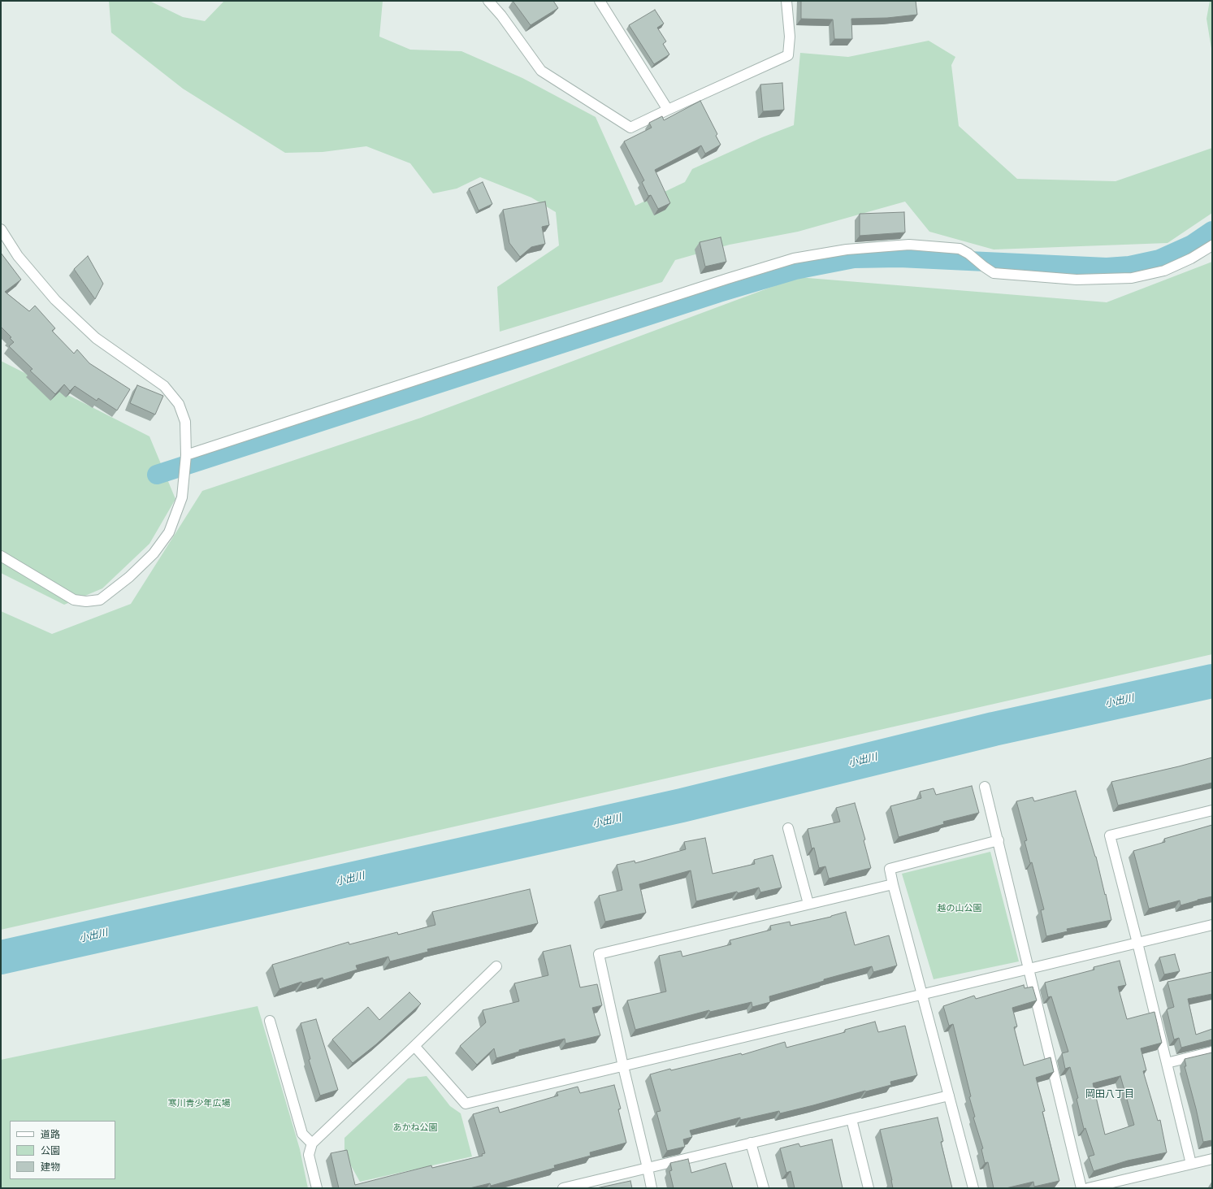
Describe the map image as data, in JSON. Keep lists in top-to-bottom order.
{
  "districts": ["岡田八丁目"],
  "water": ["小出川"],
  "parks": ["越の山公園", "寒川青少年広場", "あかね公園"],
  "legend": ["道路", "公園", "建物"]
}
